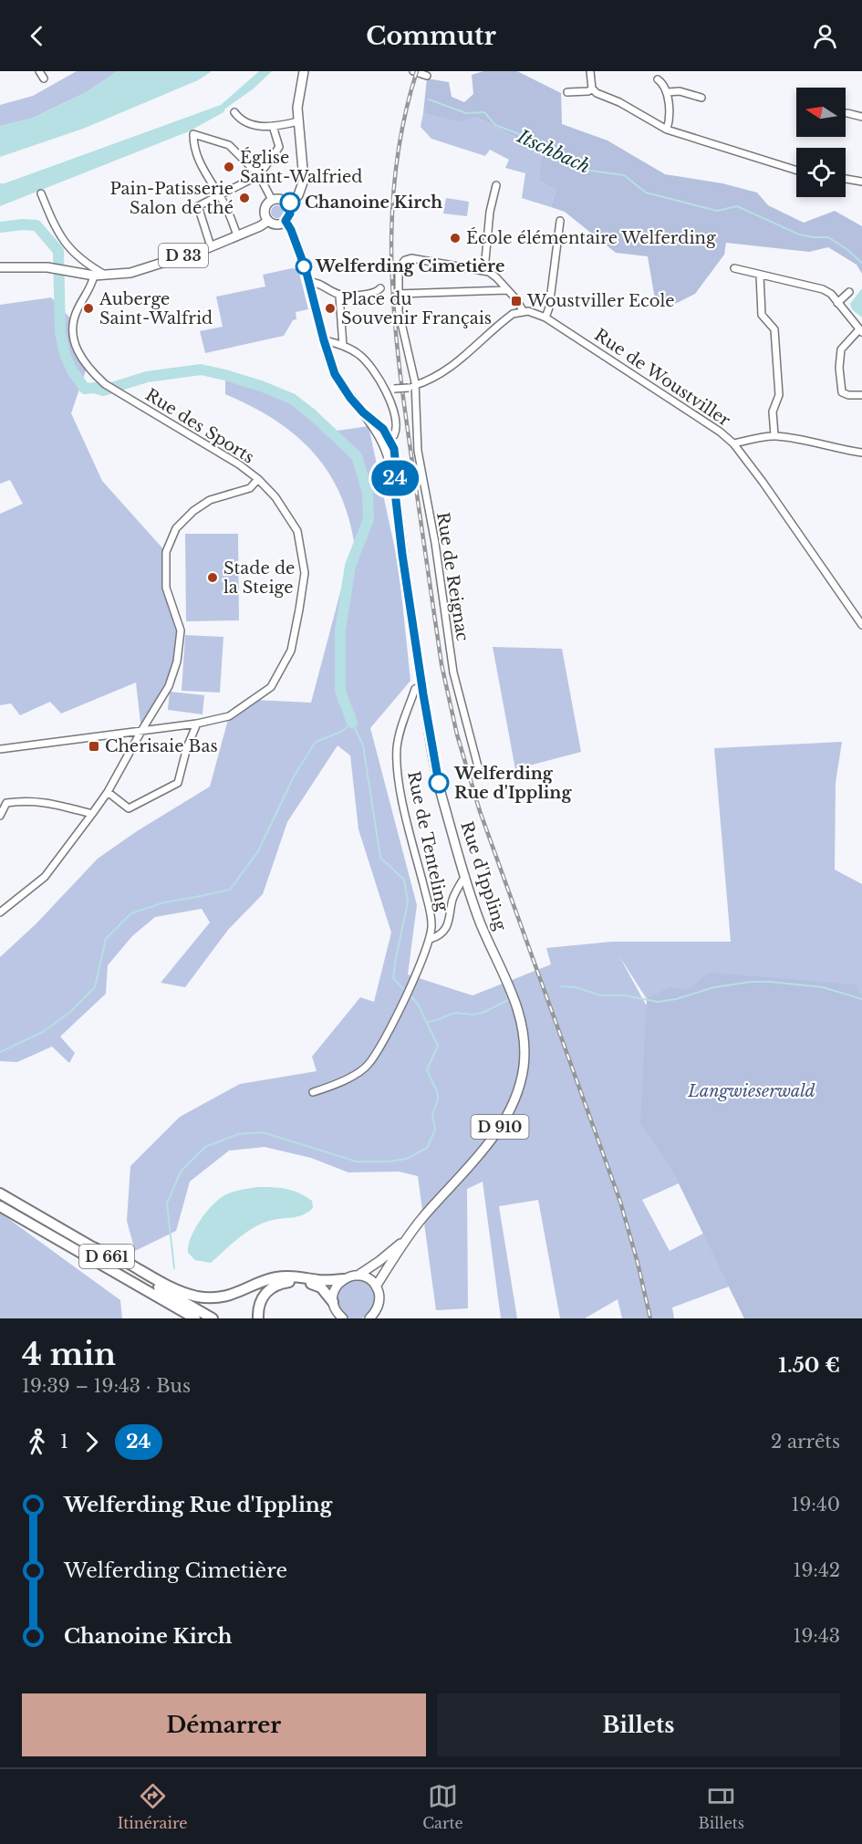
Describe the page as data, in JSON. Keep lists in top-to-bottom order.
{
  "streets": {
    "highway": ["D 661"],
    "main road": ["D 33", "Rue d'Ippling", "D 910"],
    "street": [
      "Rue de Woustviller",
      "Rue des Sports",
      "Rue de Reignac",
      "Rue de Tenteling"
    ]
  },
  "crossings": [
    ["D 33", "Rue des Sports"],
    ["D 33", "Rue d'Ippling"],
    ["Rue de Tenteling", "Rue d'Ippling"]
  ],
  "water": ["Itschbach"],
  "parks": ["Langwieserwald"],
  "places": {
    "other": [
      "Église Saint-Walfried",
      "Pain-Patisserie Salon de thé",
      "Chanoine Kirch",
      "École élémentaire Welferding",
      "Welferding Cimetière",
      "Auberge Saint-Walfrid",
      "Place du Souvenir Français",
      "Stade de la Steige",
      "Welferding Rue d'Ippling"
    ],
    "transit": ["Woustviller Ecole", "Cherisaie Bas"]
  },
  "lines": ["bus line 24"],
  "north": "left",
  "page": {
    "header": "Commutr",
    "on_map": "24",
    "heading": ["4 min", "19:39 – 19:43 · Bus", "1.50 €"],
    "legs": ["1", "24", "2 arrêts"],
    "list": [
      {
        "name": "Welferding Rue d'Ippling",
        "value": "19:40"
      },
      {
        "name": "Welferding Cimetière",
        "value": "19:42"
      },
      {
        "name": "Chanoine Kirch",
        "value": "19:43"
      }
    ],
    "buttons": ["Démarrer", "Billets"],
    "tabs": ["Itinéraire", "Carte", "Billets"]
  }
}
